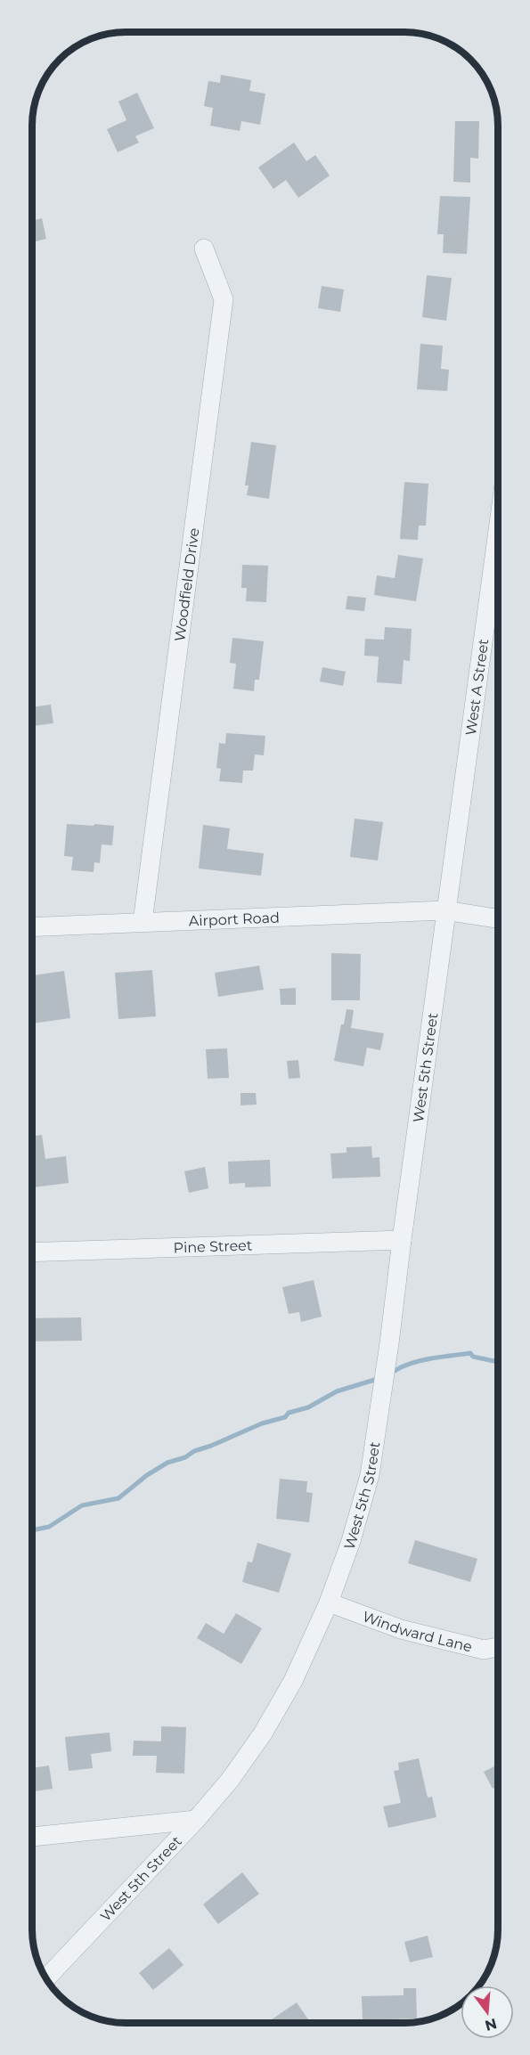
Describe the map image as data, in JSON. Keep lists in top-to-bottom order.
{
  "streets": {
    "street": [
      "Woodfield Drive",
      "West A Street",
      "Airport Road",
      "West 5th Street",
      "Pine Street",
      "Windward Lane"
    ]
  },
  "crossings": [
    ["Woodfield Drive", "Airport Road"],
    ["West A Street", "Airport Road"],
    ["West A Street", "West 5th Street"],
    ["Airport Road", "West 5th Street"],
    ["West 5th Street", "Pine Street"],
    ["West 5th Street", "Windward Lane"]
  ],
  "north": "bottom"
}
